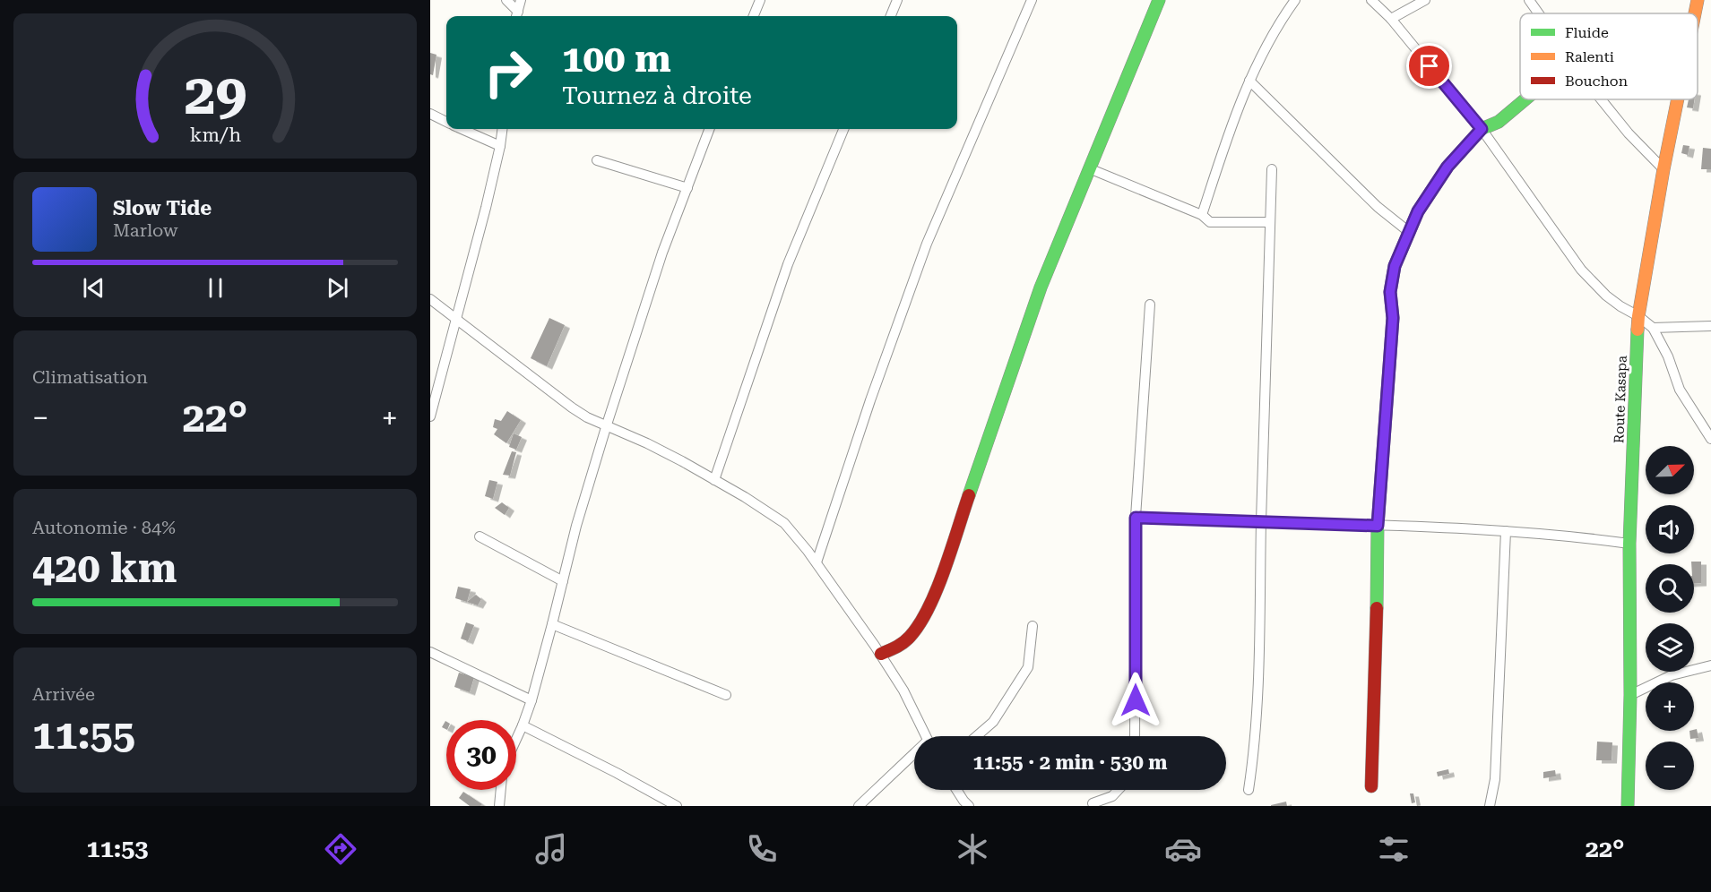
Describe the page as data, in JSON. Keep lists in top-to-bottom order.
{
  "streets": {
    "street": ["Route Kasapa"]
  },
  "legend": ["Fluide", "Ralenti", "Bouchon"],
  "north": "top right",
  "page": {
    "turn": ["100 m", "Tournez à droite"],
    "song": ["Slow Tide", "Marlow"],
    "tile": [
      "Climatisation",
      ["Autonomie · 84%", "420 km"],
      ["Arrivée", "11:55"]
    ],
    "heat": ["−", "22°", "+"],
    "map_buttons": ["+", "−"],
    "limit": "30",
    "trip": "11:55 · 2 min · 530 m",
    "tabs": ["11:53", "22°"],
    "gauge": ["29", "km/h"]
  }
}
